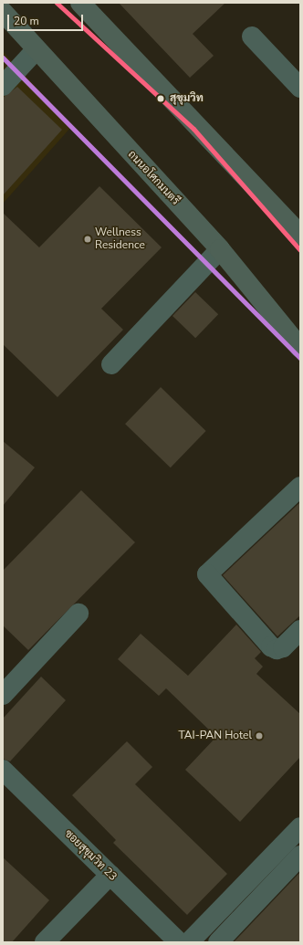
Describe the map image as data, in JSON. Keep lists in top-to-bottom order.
{
  "streets": {
    "main road": ["ถนนอโศกมนตรี"],
    "street": ["ซอยสุขุมวิท 23"]
  },
  "places": ["สุขุมวิท", "Wellness Residence", "TAI-PAN Hotel"],
  "scale_bar": "20 m"
}
